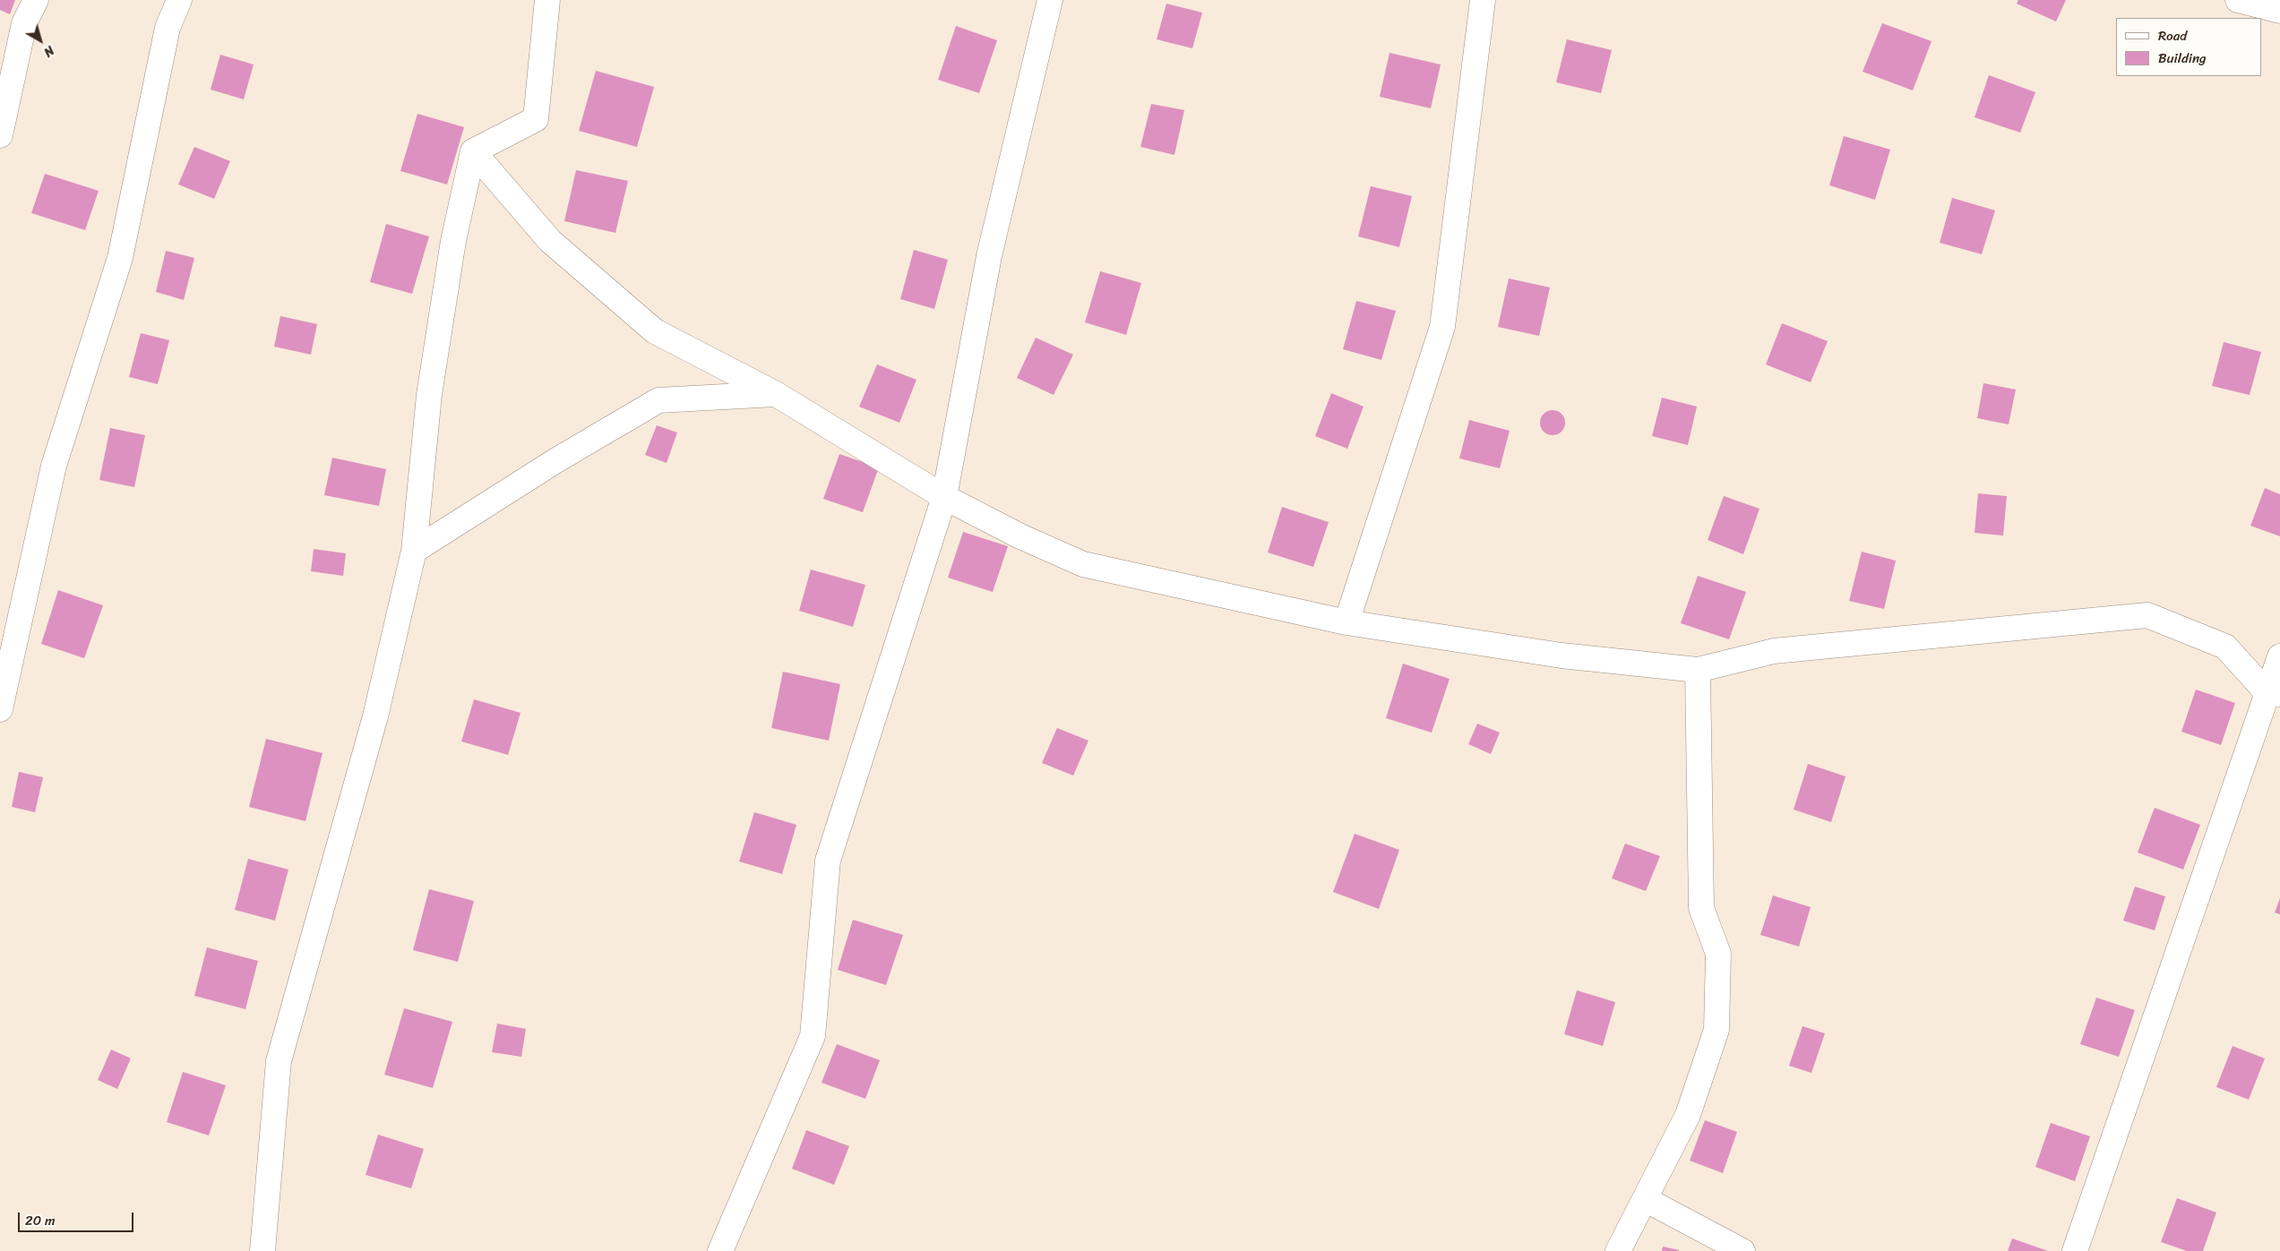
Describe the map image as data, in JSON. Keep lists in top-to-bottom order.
{
  "legend": ["Road", "Building"],
  "scale_bar": "20 m",
  "north": "bottom right"
}
